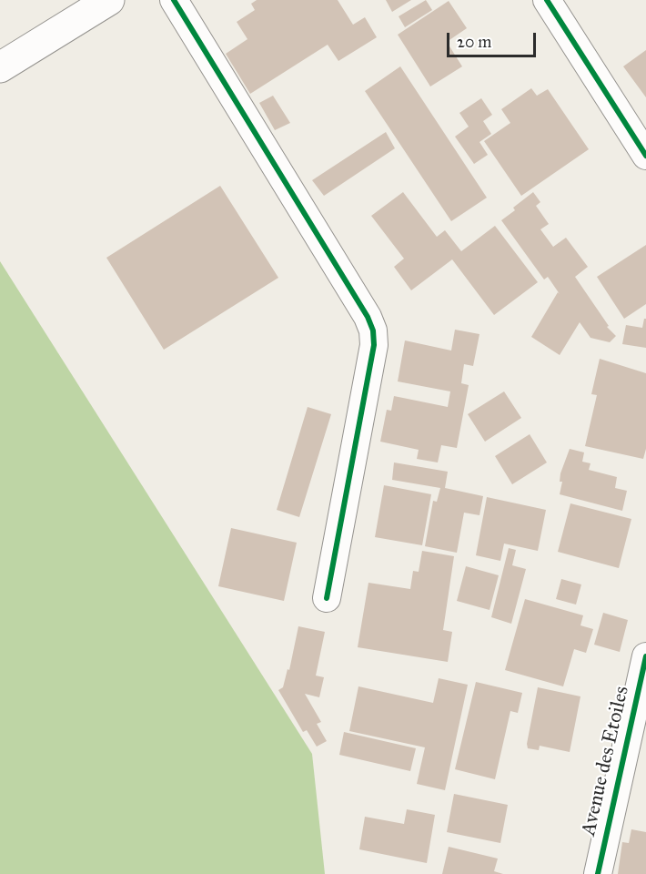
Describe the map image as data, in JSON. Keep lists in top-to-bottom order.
{
  "streets": {
    "street": ["Avenue des Etoiles"]
  },
  "scale_bar": "20 m"
}
